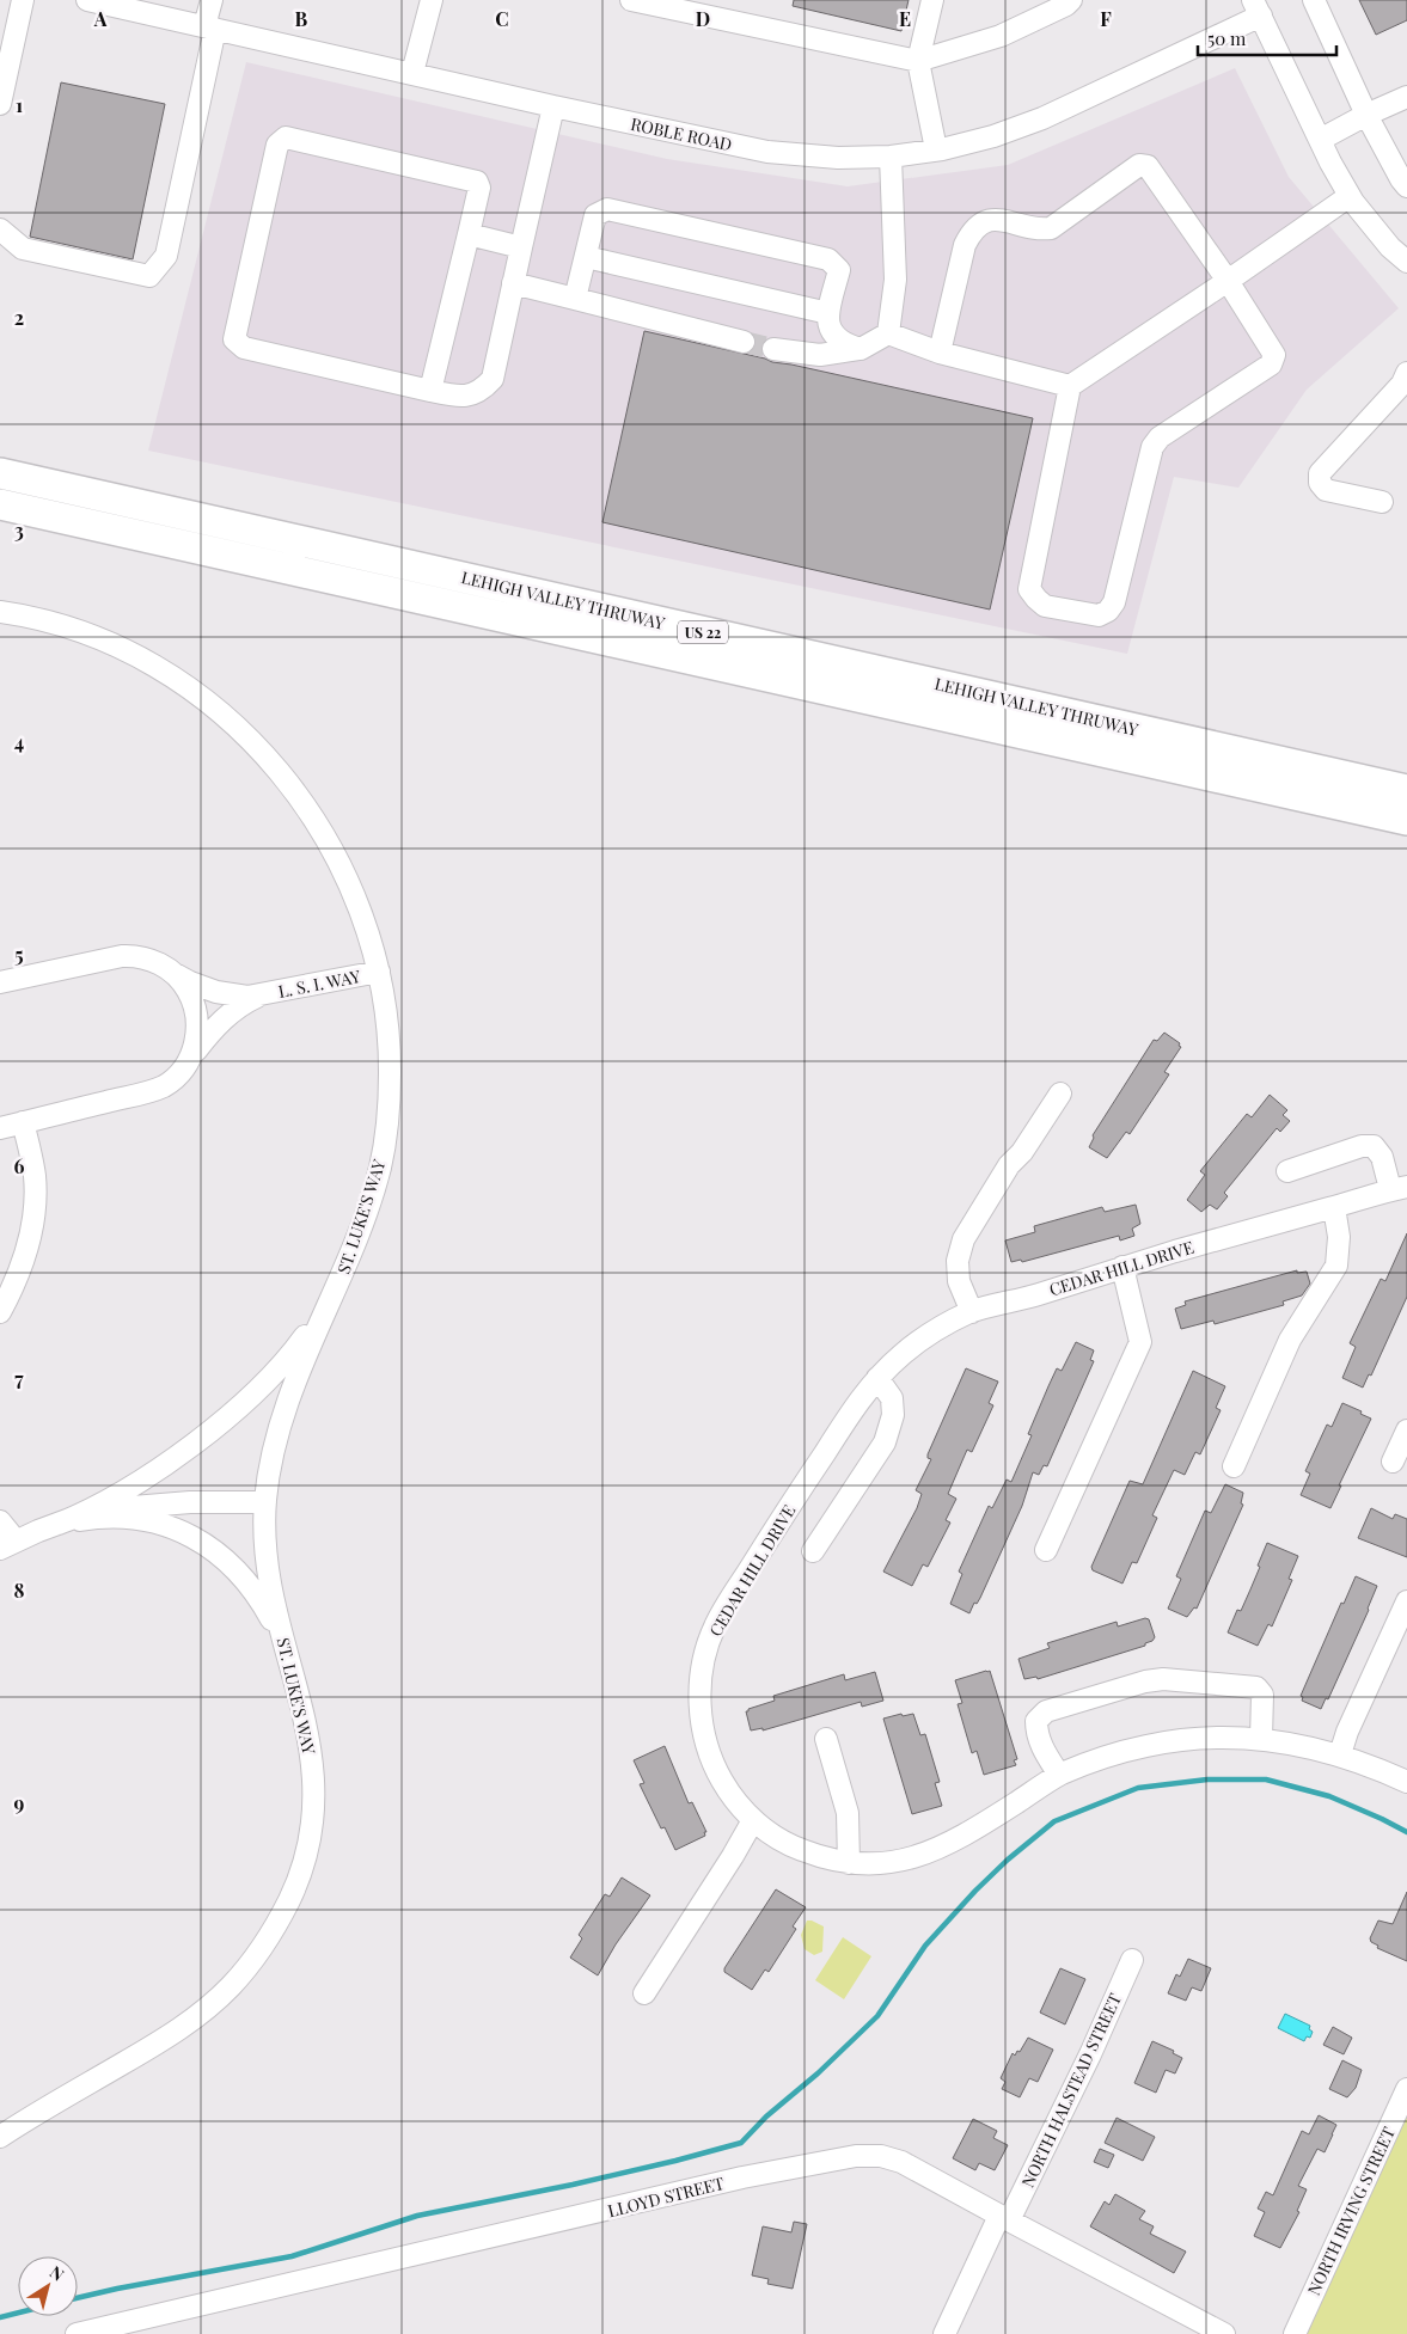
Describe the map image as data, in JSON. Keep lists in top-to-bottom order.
{
  "streets": {
    "highway": ["LEHIGH VALLEY THRUWAY", "US 22"],
    "street": [
      "ROBLE ROAD",
      "L. S. I. WAY",
      "ST. LUKE'S WAY",
      "CEDAR HILL DRIVE",
      "NORTH HALSTEAD STREET",
      "LLOYD STREET",
      "NORTH IRVING STREET"
    ]
  },
  "crossings": [
    ["L. S. I. WAY", "ST. LUKE'S WAY"],
    ["NORTH HALSTEAD STREET", "LLOYD STREET"]
  ],
  "scale_bar": "50 m",
  "north": "top right",
  "grid": {
    "columns": [
      "A",
      "B",
      "C",
      "D",
      "E",
      "F"
    ],
    "rows": [
      "1",
      "2",
      "3",
      "4",
      "5",
      "6",
      "7",
      "8",
      "9"
    ]
  }
}
